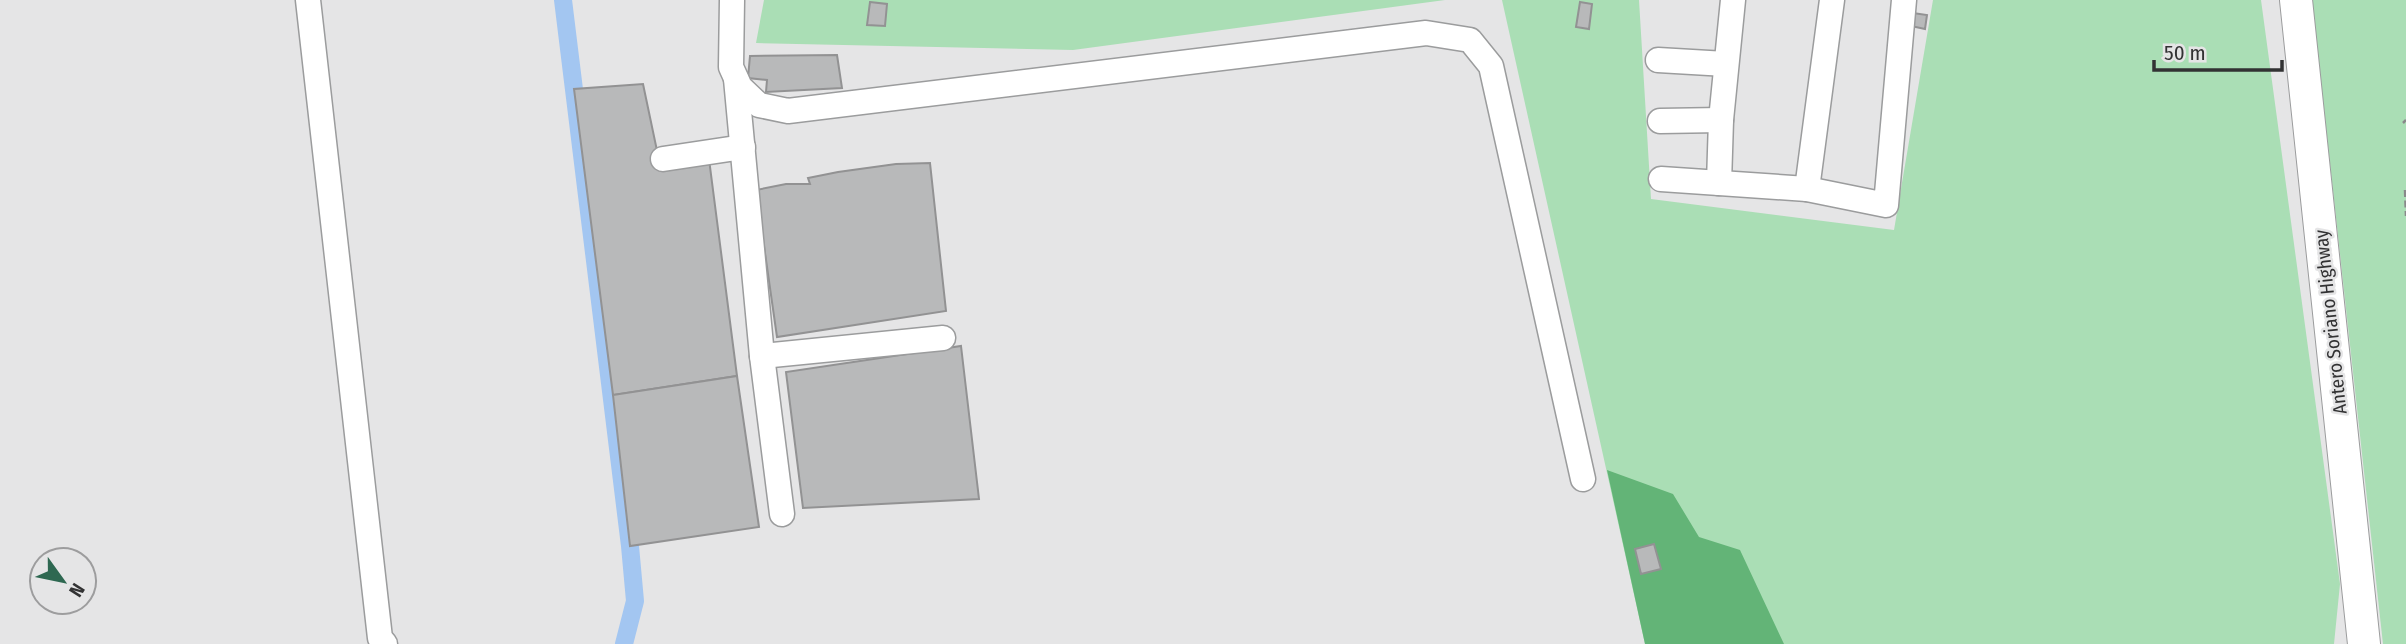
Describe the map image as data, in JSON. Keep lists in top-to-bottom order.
{
  "streets": {
    "main road": ["Antero Soriano Highway"]
  },
  "scale_bar": "50 m",
  "north": "bottom right"
}
